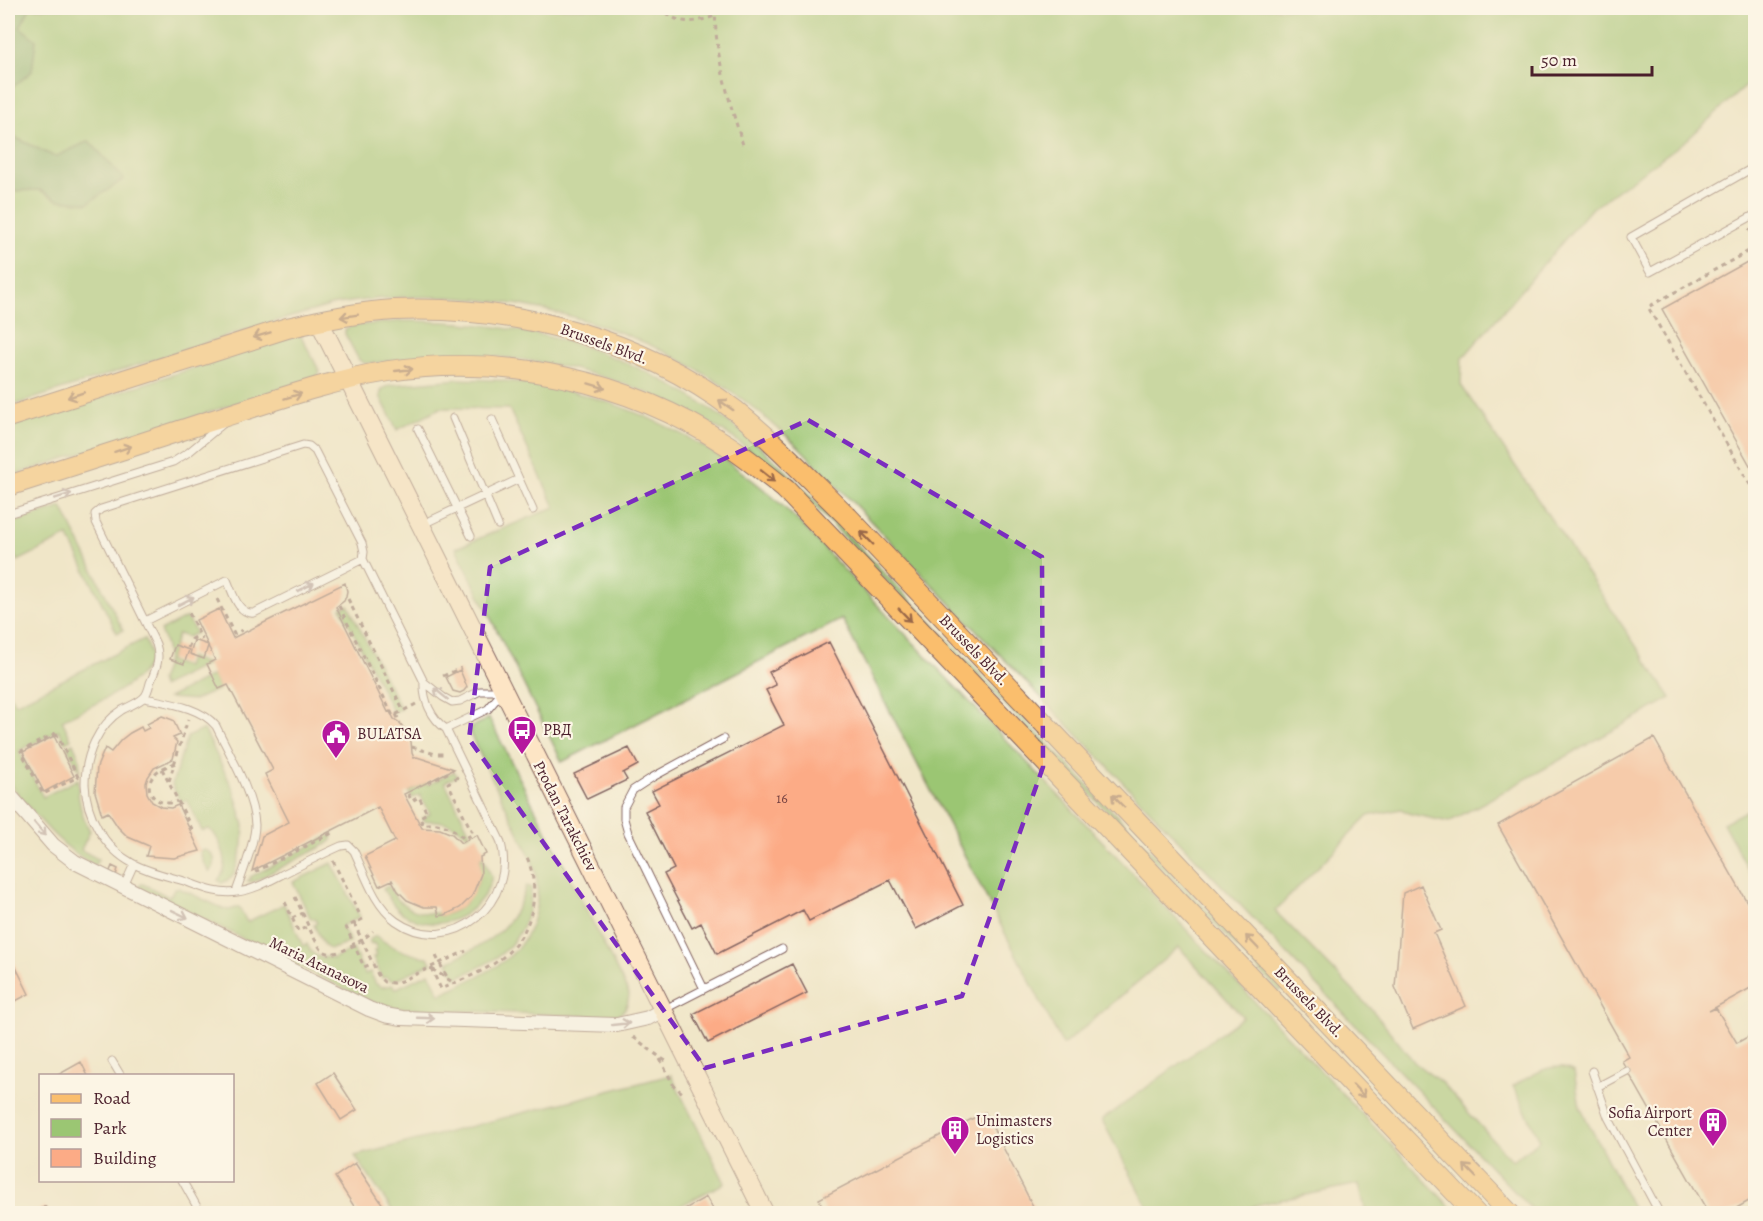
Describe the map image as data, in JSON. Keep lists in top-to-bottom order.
{
  "streets": {
    "main road": ["Brussels Blvd."],
    "street": ["Prodan Tarakchiev", "Maria Atanasova"]
  },
  "crossings": [
    ["Brussels Blvd.", "Prodan Tarakchiev"],
    ["Prodan Tarakchiev", "Maria Atanasova"]
  ],
  "one_way": ["Maria Atanasova"],
  "places": {
    "bus stop": ["РВД"],
    "public building": ["BULATSA"],
    "building": ["Sofia Airport Center", "Unimasters Logistics"]
  },
  "house_numbers": ["16"],
  "legend": ["Road", "Park", "Building"],
  "scale_bar": "50 m"
}
